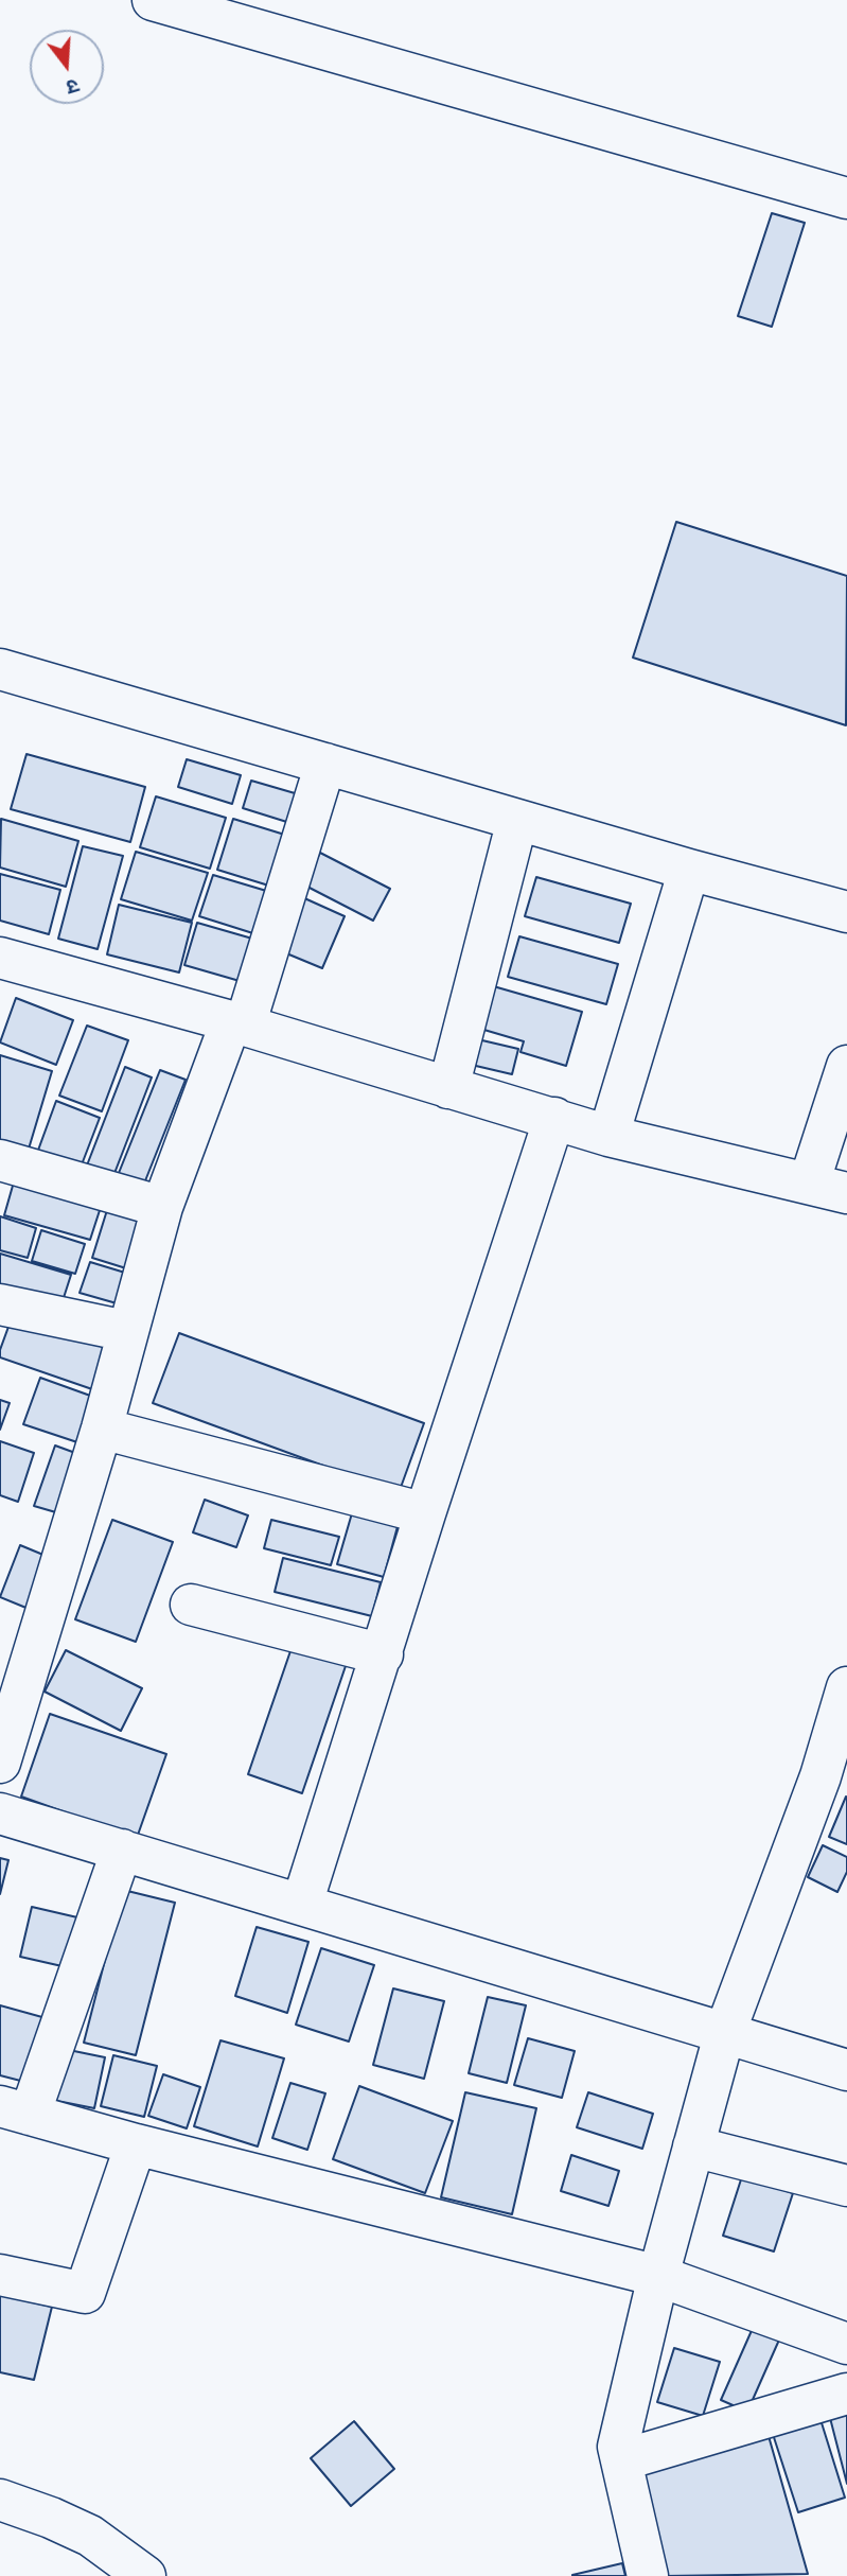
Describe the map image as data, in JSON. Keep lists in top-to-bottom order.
{
  "north": "bottom"
}
